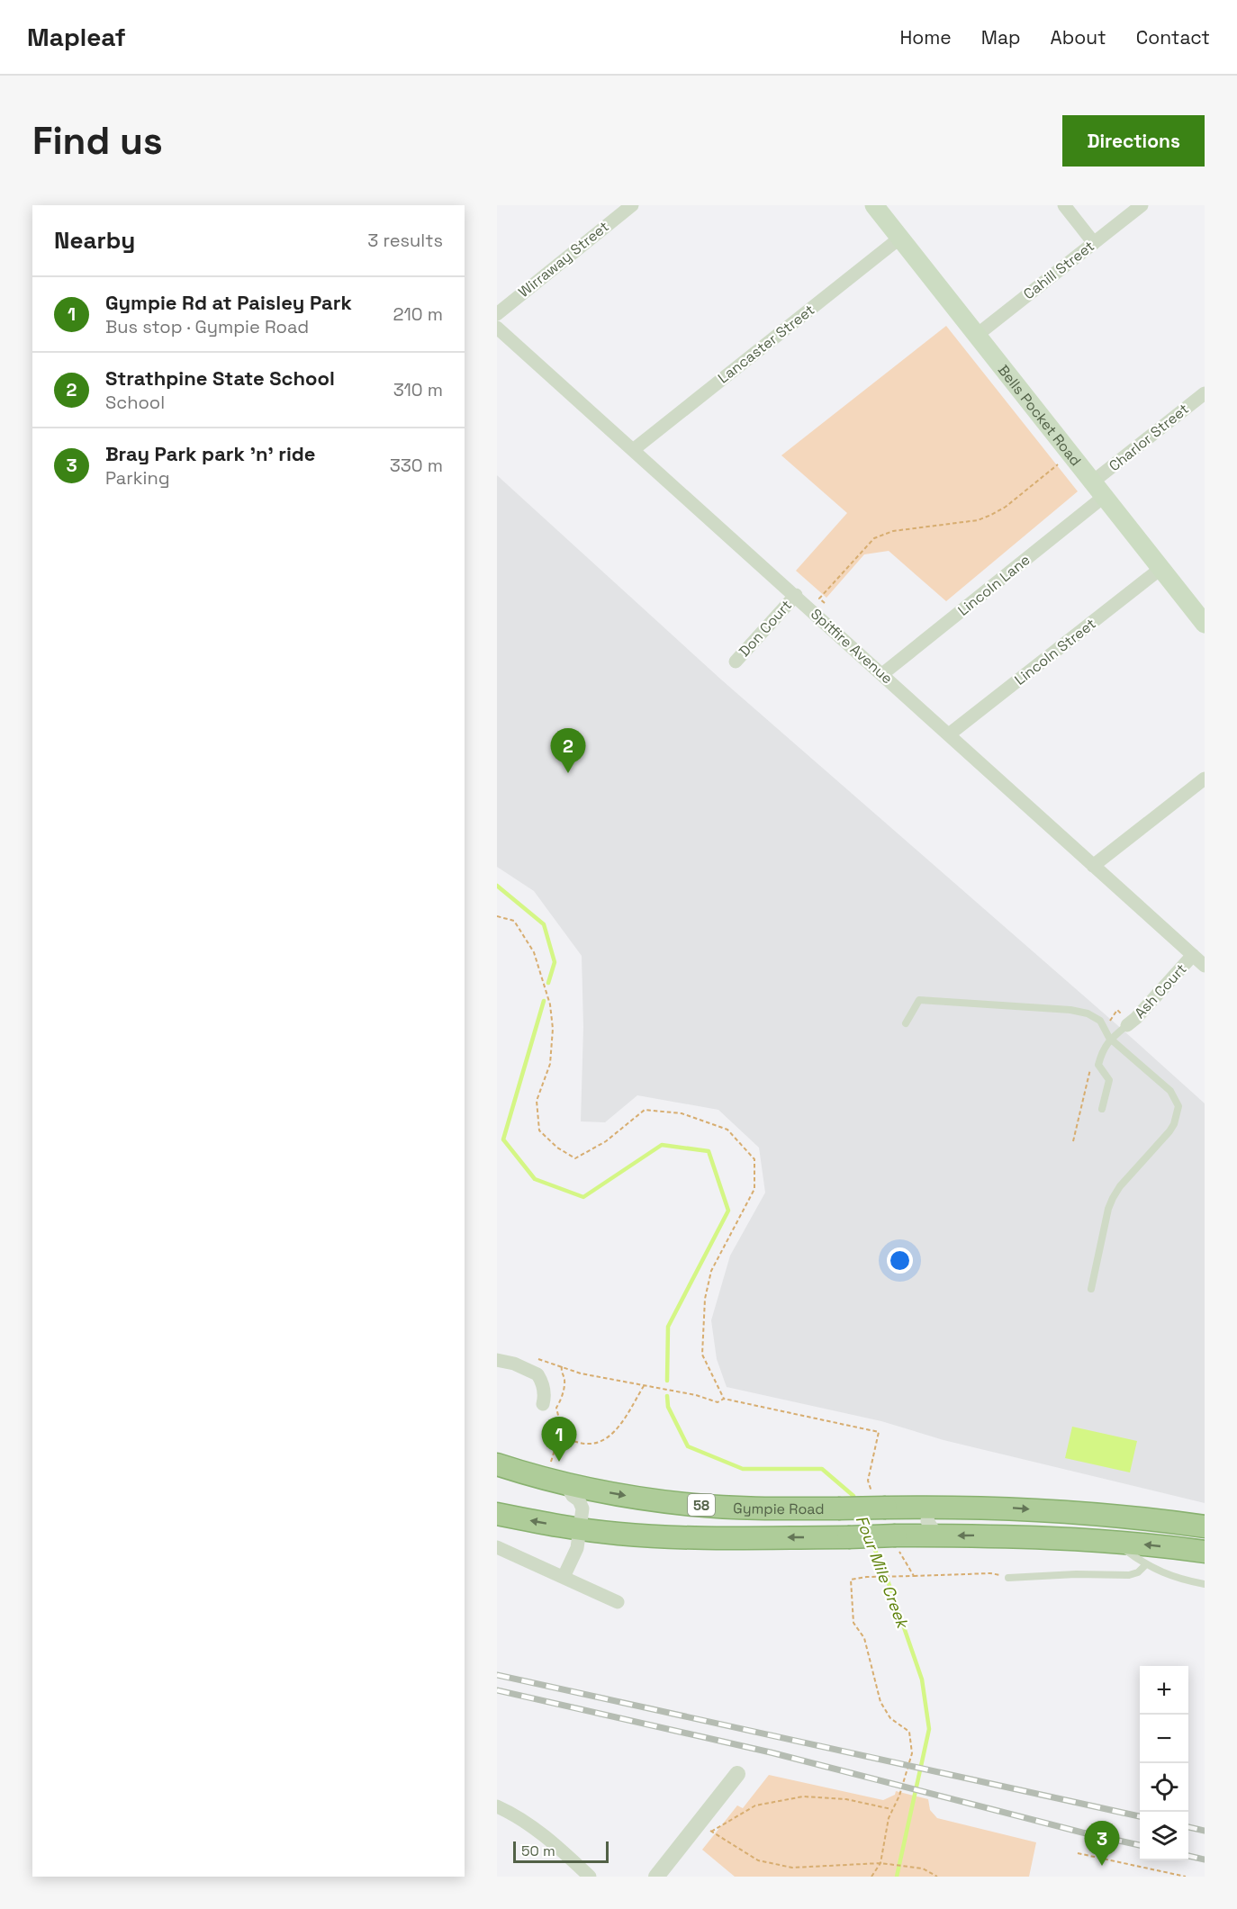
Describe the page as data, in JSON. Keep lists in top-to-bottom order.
{
  "streets": {
    "highway": ["58", "Gympie Road"],
    "main road": ["Bells Pocket Road"],
    "street": [
      "Wirraway Street",
      "Cahill Street",
      "Lancaster Street",
      "Charlor Street",
      "Lincoln Lane",
      "Don Court",
      "Spitfire Avenue",
      "Lincoln Street",
      "Ash Court"
    ]
  },
  "crossings": [
    ["Cahill Street", "Bells Pocket Road"],
    ["Lancaster Street", "Bells Pocket Road"],
    ["Lancaster Street", "Spitfire Avenue"],
    ["Bells Pocket Road", "Charlor Street"],
    ["Bells Pocket Road", "Lincoln Lane"],
    ["Bells Pocket Road", "Lincoln Street"],
    ["Charlor Street", "Lincoln Lane"],
    ["Lincoln Lane", "Spitfire Avenue"],
    ["Don Court", "Spitfire Avenue"],
    ["Spitfire Avenue", "Lincoln Street"],
    ["Spitfire Avenue", "Ash Court"]
  ],
  "water": ["Four Mile Creek"],
  "scale_bar": "50 m",
  "page": {
    "header": "Mapleaf",
    "nav": [
      "Home",
      "Map",
      "About",
      "Contact"
    ],
    "buttons": "Directions",
    "title": "Find us",
    "heading": ["Nearby", "3 results"],
    "list": [
      {
        "mark": "1",
        "name": "Gympie Rd at Paisley Park",
        "note": "Bus stop · Gympie Road",
        "value": "210 m"
      },
      {
        "mark": "2",
        "name": "Strathpine State School",
        "note": "School",
        "value": "310 m"
      },
      {
        "mark": "3",
        "name": "Bray Park park 'n' ride",
        "note": "Parking",
        "value": "330 m"
      }
    ],
    "pins": ["2", "1", "3"],
    "map_buttons": ["+", "−"],
    "scale": "50 m"
  }
}
